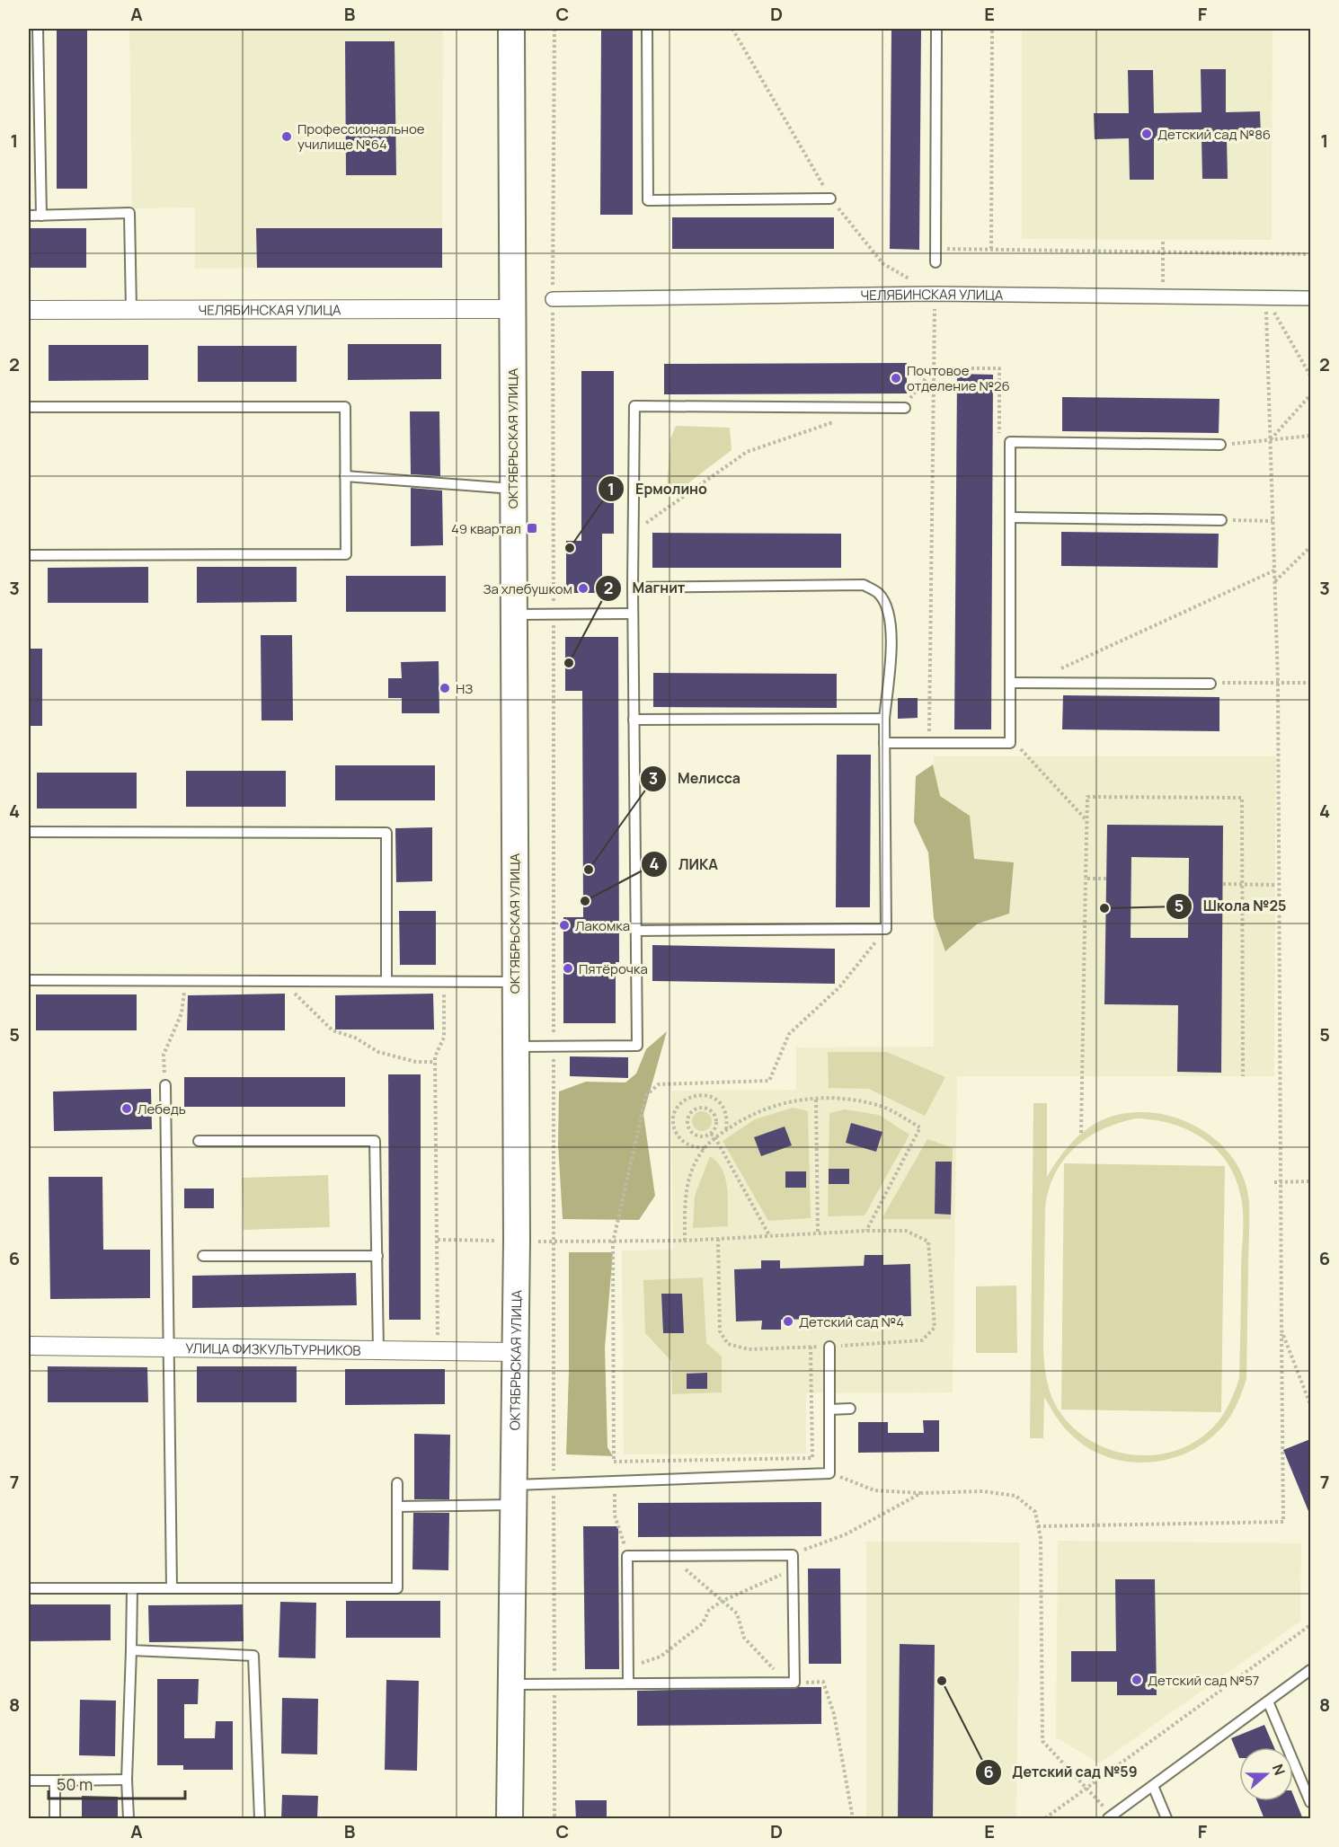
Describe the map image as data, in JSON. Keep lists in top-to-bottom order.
{
  "streets": {
    "main road": ["ОКТЯБРЬСКАЯ УЛИЦА"],
    "street": ["ЧЕЛЯБИНСКАЯ УЛИЦА", "УЛИЦА ФИЗКУЛЬТУРНИКОВ"]
  },
  "crossings": [
    ["ЧЕЛЯБИНСКАЯ УЛИЦА", "ОКТЯБРЬСКАЯ УЛИЦА"],
    ["ОКТЯБРЬСКАЯ УЛИЦА", "УЛИЦА ФИЗКУЛЬТУРНИКОВ"]
  ],
  "places": {
    "other": [
      "Детский сад №86",
      "Профессиональное училище №64",
      "Почтовое отделение №26",
      "Ермолино",
      "За хлебушком",
      "Магнит",
      "НЗ",
      "Мелисса",
      "ЛИКА",
      "Школа №25",
      "Лакомка",
      "Пятёрочка",
      "Лебедь",
      "Детский сад №4",
      "Детский сад №57",
      "Детский сад №59"
    ],
    "transit": ["49 квартал"]
  },
  "scale_bar": "50 m",
  "north": "right",
  "grid": {
    "columns": [
      "A",
      "B",
      "C",
      "D",
      "E",
      "F"
    ],
    "rows": [
      "1",
      "2",
      "3",
      "4",
      "5",
      "6",
      "7",
      "8"
    ]
  }
}
